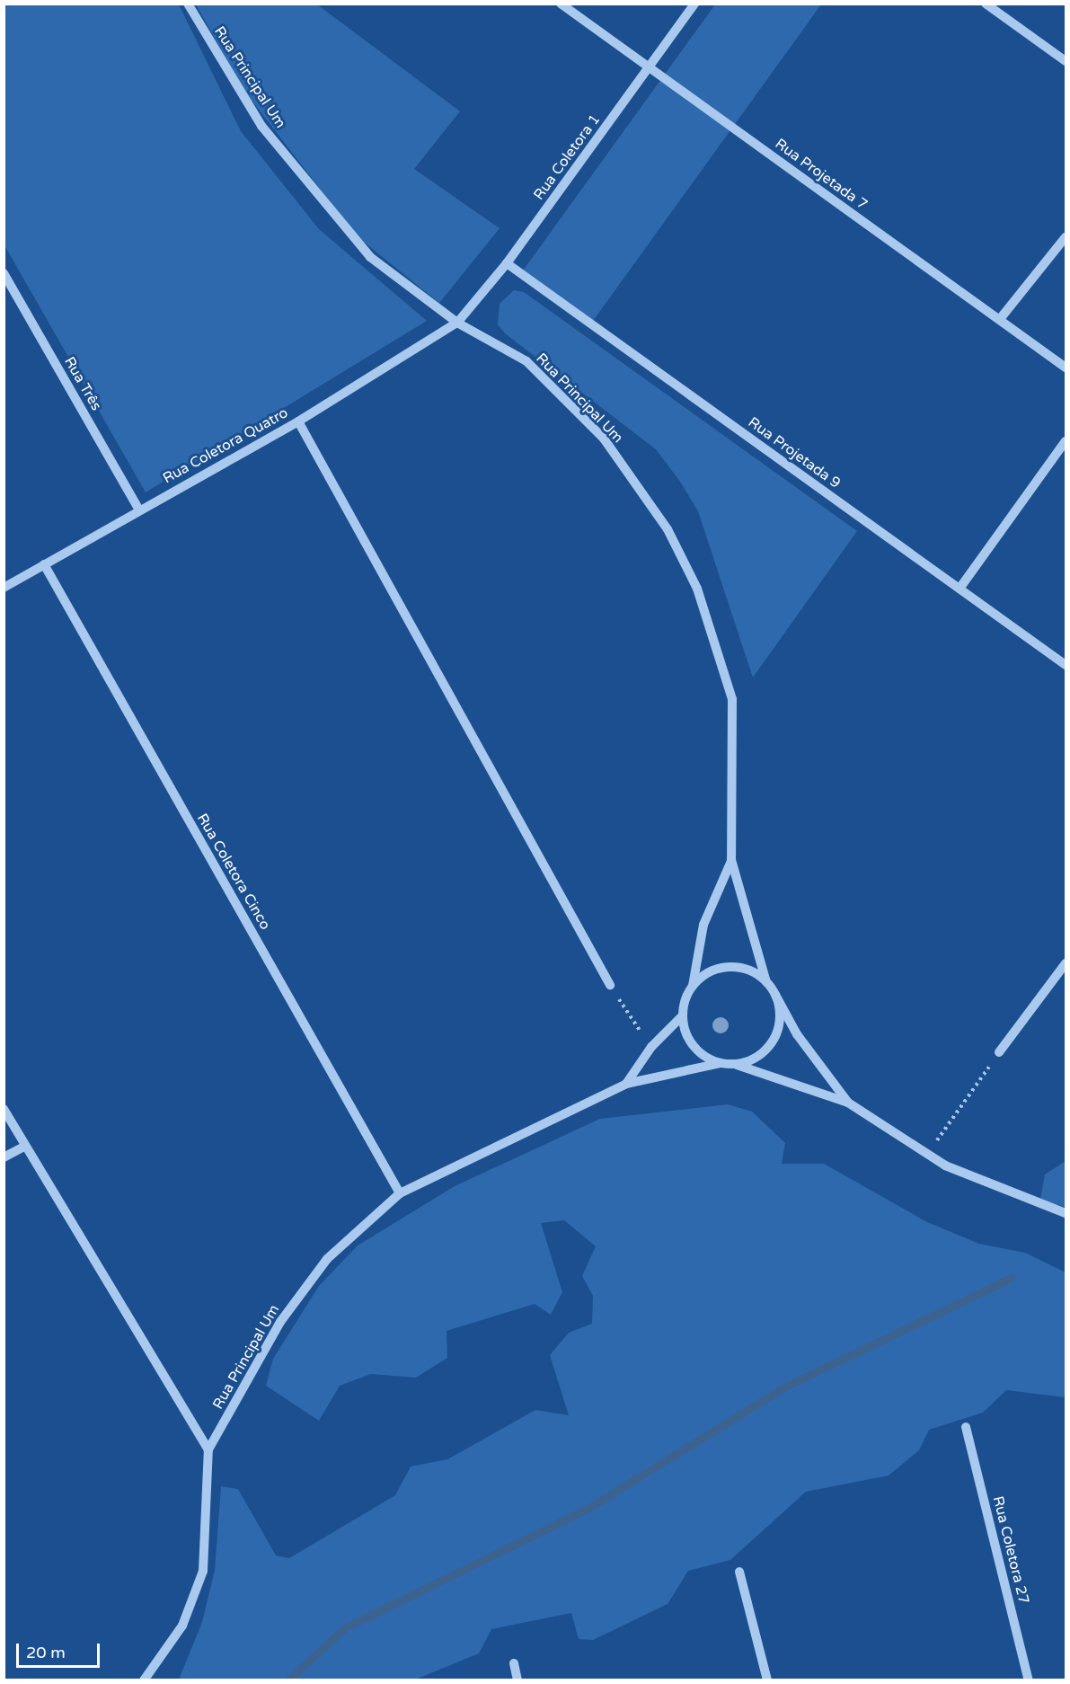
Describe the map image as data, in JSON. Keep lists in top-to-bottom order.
{
  "streets": {
    "street": [
      "Rua Principal Um",
      "Rua Coletora 1",
      "Rua Projetada 7",
      "Rua Três",
      "Rua Coletora Quatro",
      "Rua Projetada 9",
      "Rua Coletora Cinco",
      "Rua Coletora 27"
    ]
  },
  "crossings": [
    ["Rua Principal Um", "Rua Coletora 1"],
    ["Rua Principal Um", "Rua Coletora Quatro"],
    ["Rua Principal Um", "Rua Coletora Cinco"],
    ["Rua Coletora 1", "Rua Projetada 7"],
    ["Rua Coletora 1", "Rua Coletora Quatro"],
    ["Rua Coletora 1", "Rua Projetada 9"],
    ["Rua Três", "Rua Coletora Quatro"],
    ["Rua Coletora Quatro", "Rua Coletora Cinco"]
  ],
  "scale_bar": "20 m"
}
